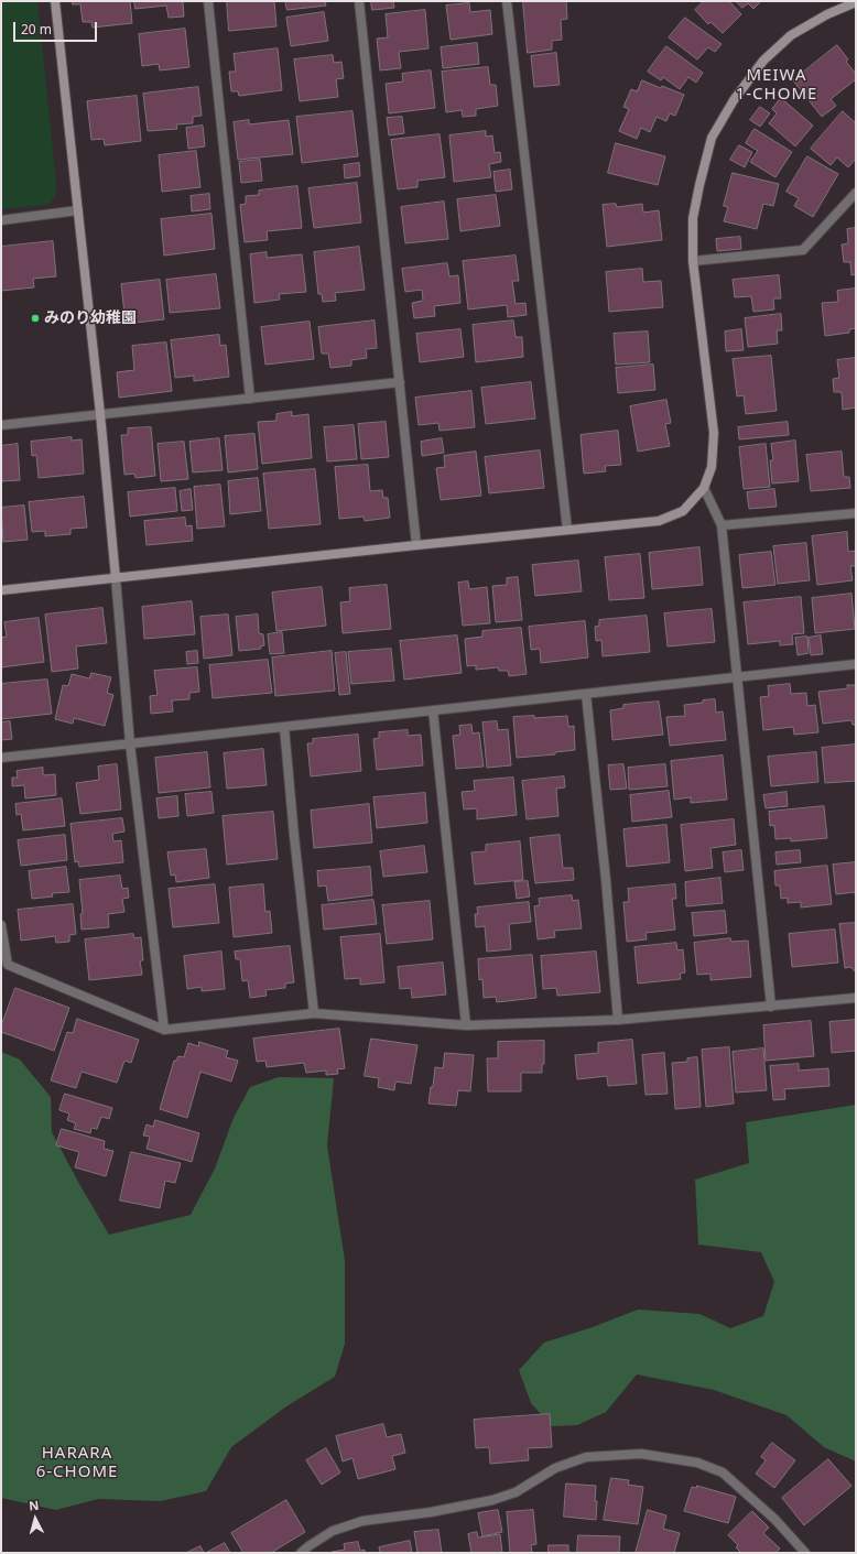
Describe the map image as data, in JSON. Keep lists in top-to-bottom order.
{
  "districts": ["MEIWA 1-CHOME", "HARARA 6-CHOME"],
  "places": ["みのり幼稚園"],
  "scale_bar": "20 m",
  "north": "top"
}
